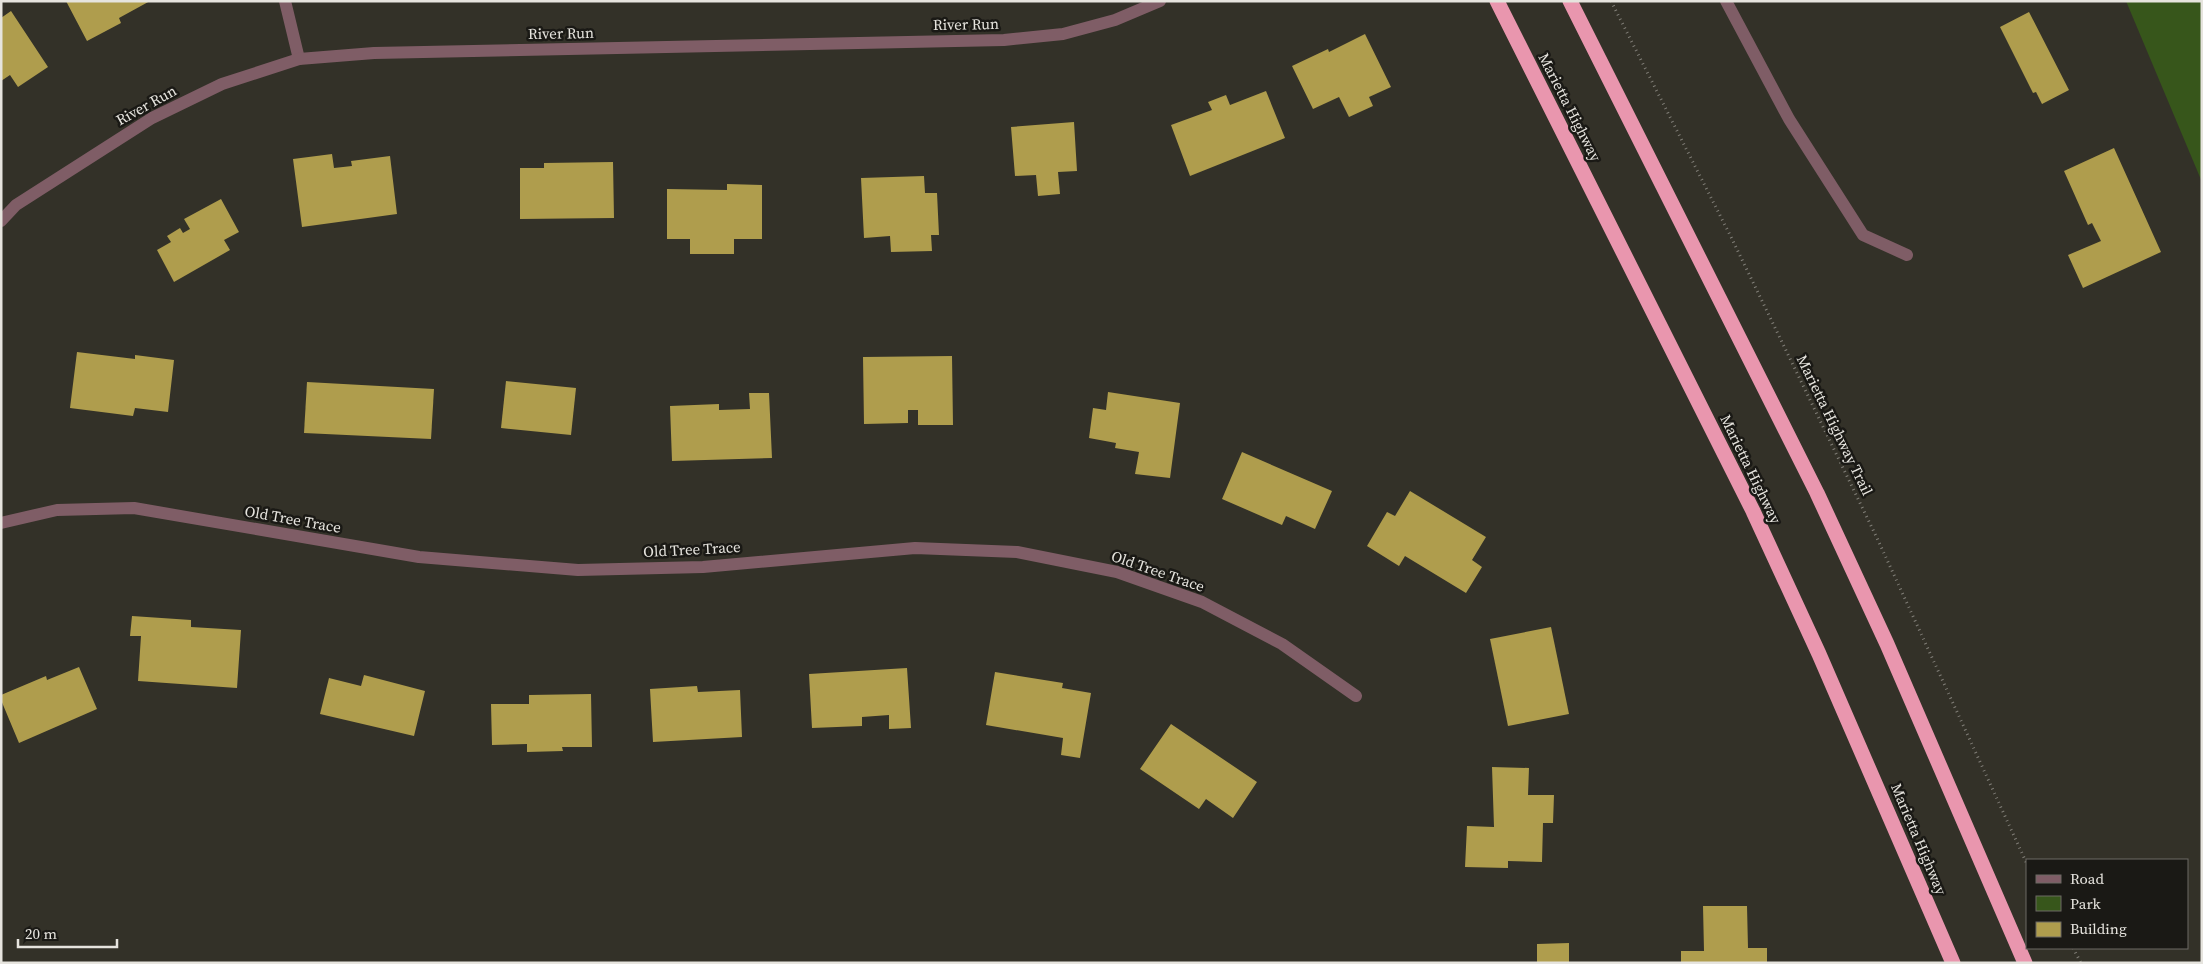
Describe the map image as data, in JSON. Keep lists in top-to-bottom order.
{
  "streets": {
    "highway": ["Marietta Highway"],
    "street": ["River Run", "Old Tree Trace"],
    "path": ["Marietta Highway Trail"]
  },
  "legend": ["Road", "Park", "Building"],
  "scale_bar": "20 m"
}
